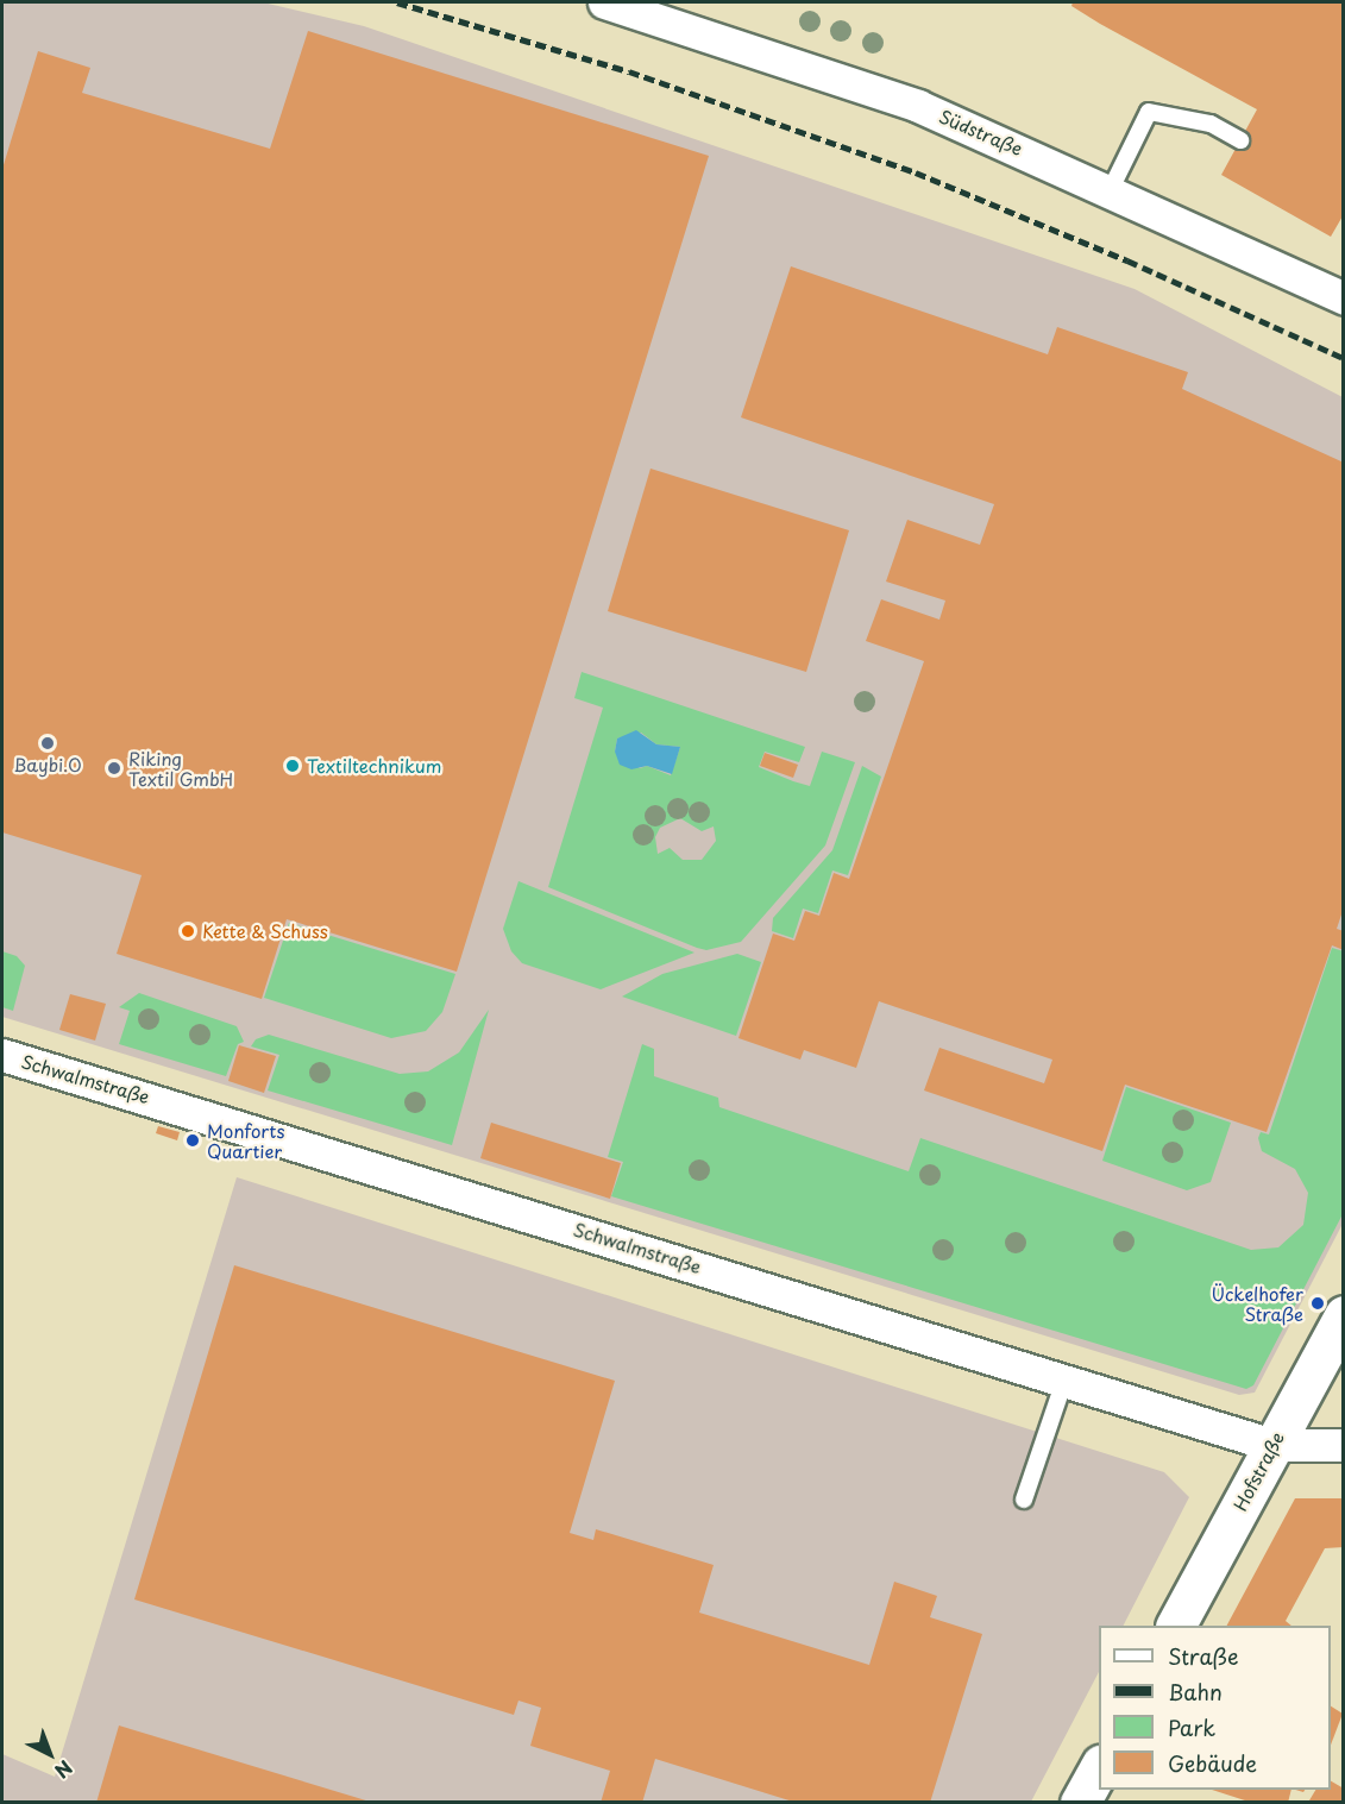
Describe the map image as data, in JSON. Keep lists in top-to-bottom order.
{
  "streets": {
    "street": ["Südstraße", "Schwalmstraße", "Hofstraße"]
  },
  "crossings": [
    ["Schwalmstraße", "Hofstraße"]
  ],
  "places": [
    "Baybi.O",
    "Textiltechnikum",
    "Riking Textil GmbH",
    "Kette & Schuss",
    "Monforts Quartier",
    "Ückelhofer Straße"
  ],
  "legend": [
    "Straße",
    "Bahn",
    "Park",
    "Gebäude"
  ],
  "north": "bottom right"
}
